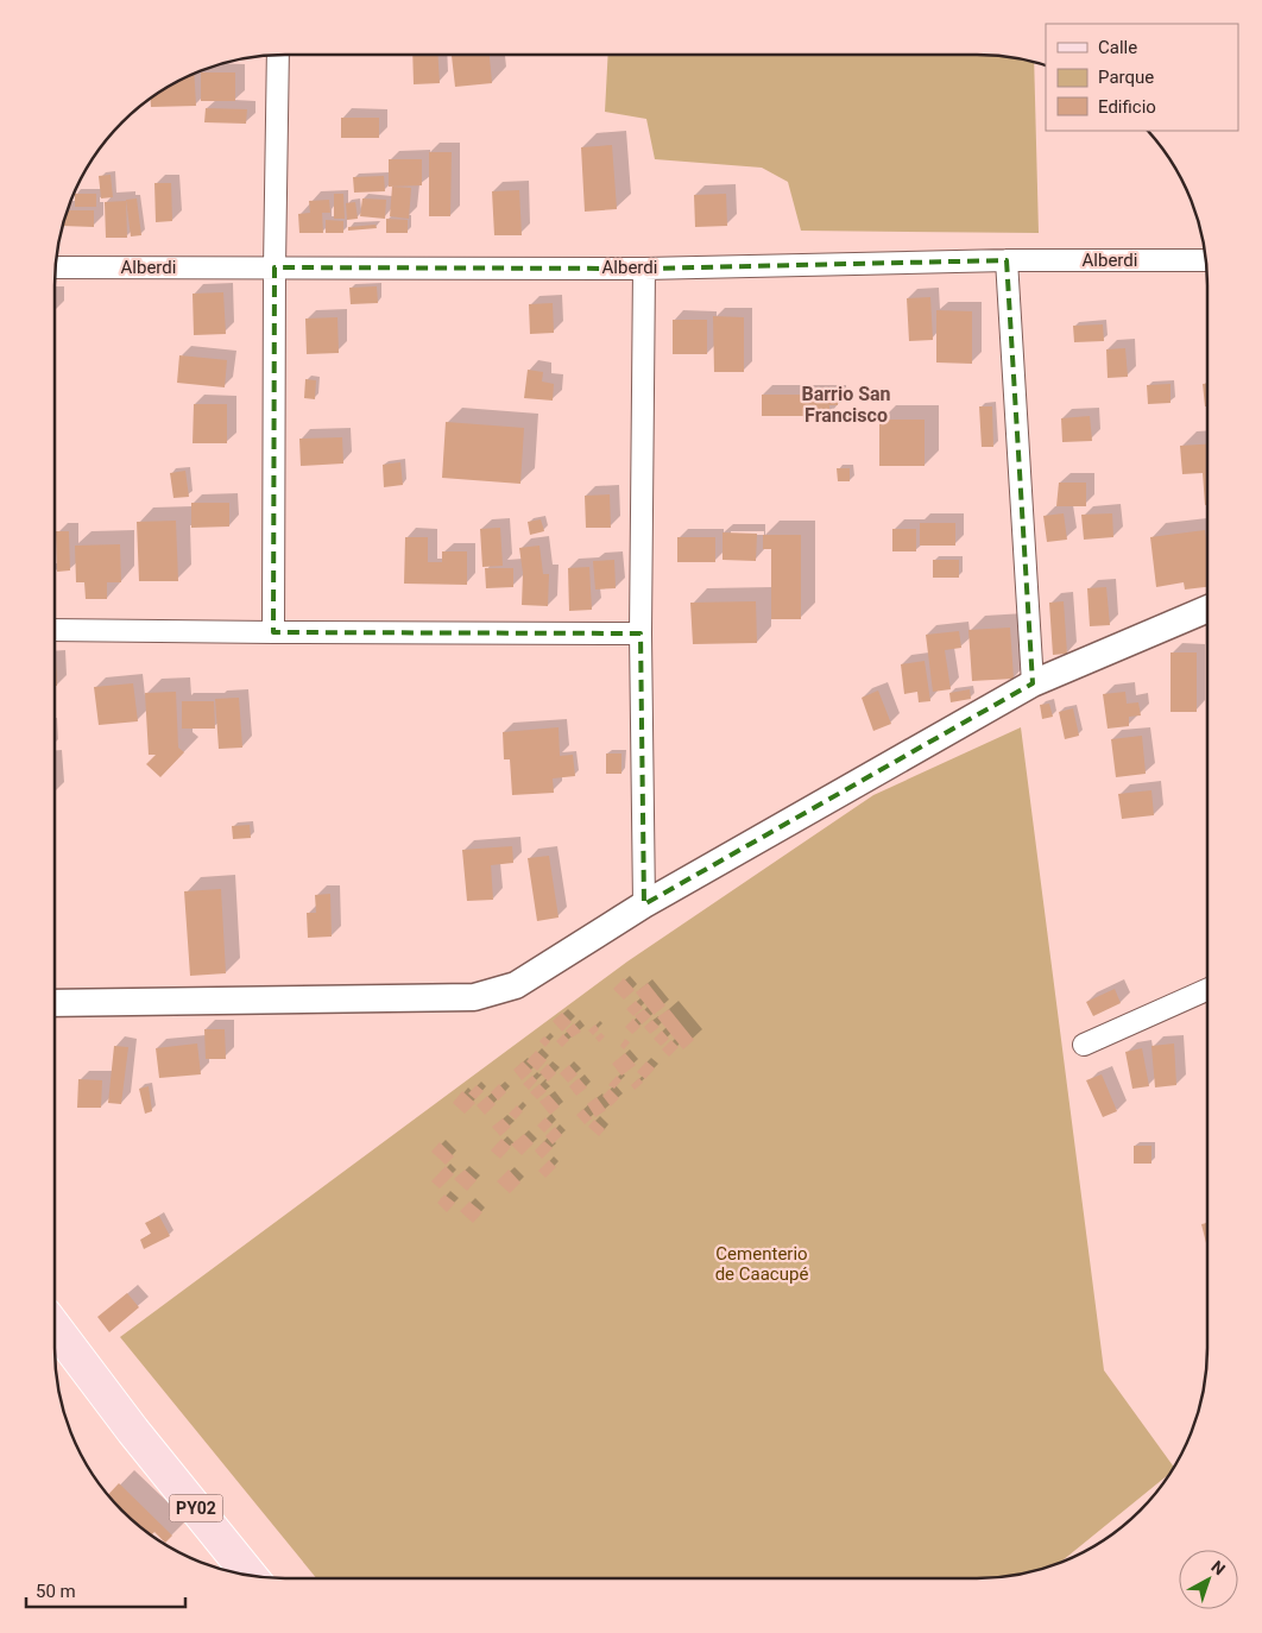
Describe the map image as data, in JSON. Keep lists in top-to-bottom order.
{
  "streets": {
    "main road": ["PY02"],
    "street": ["Alberdi"]
  },
  "districts": ["Barrio San Francisco"],
  "parks": ["Cementerio de Caacupé"],
  "legend": ["Calle", "Parque", "Edificio"],
  "scale_bar": "50 m",
  "north": "top right"
}
